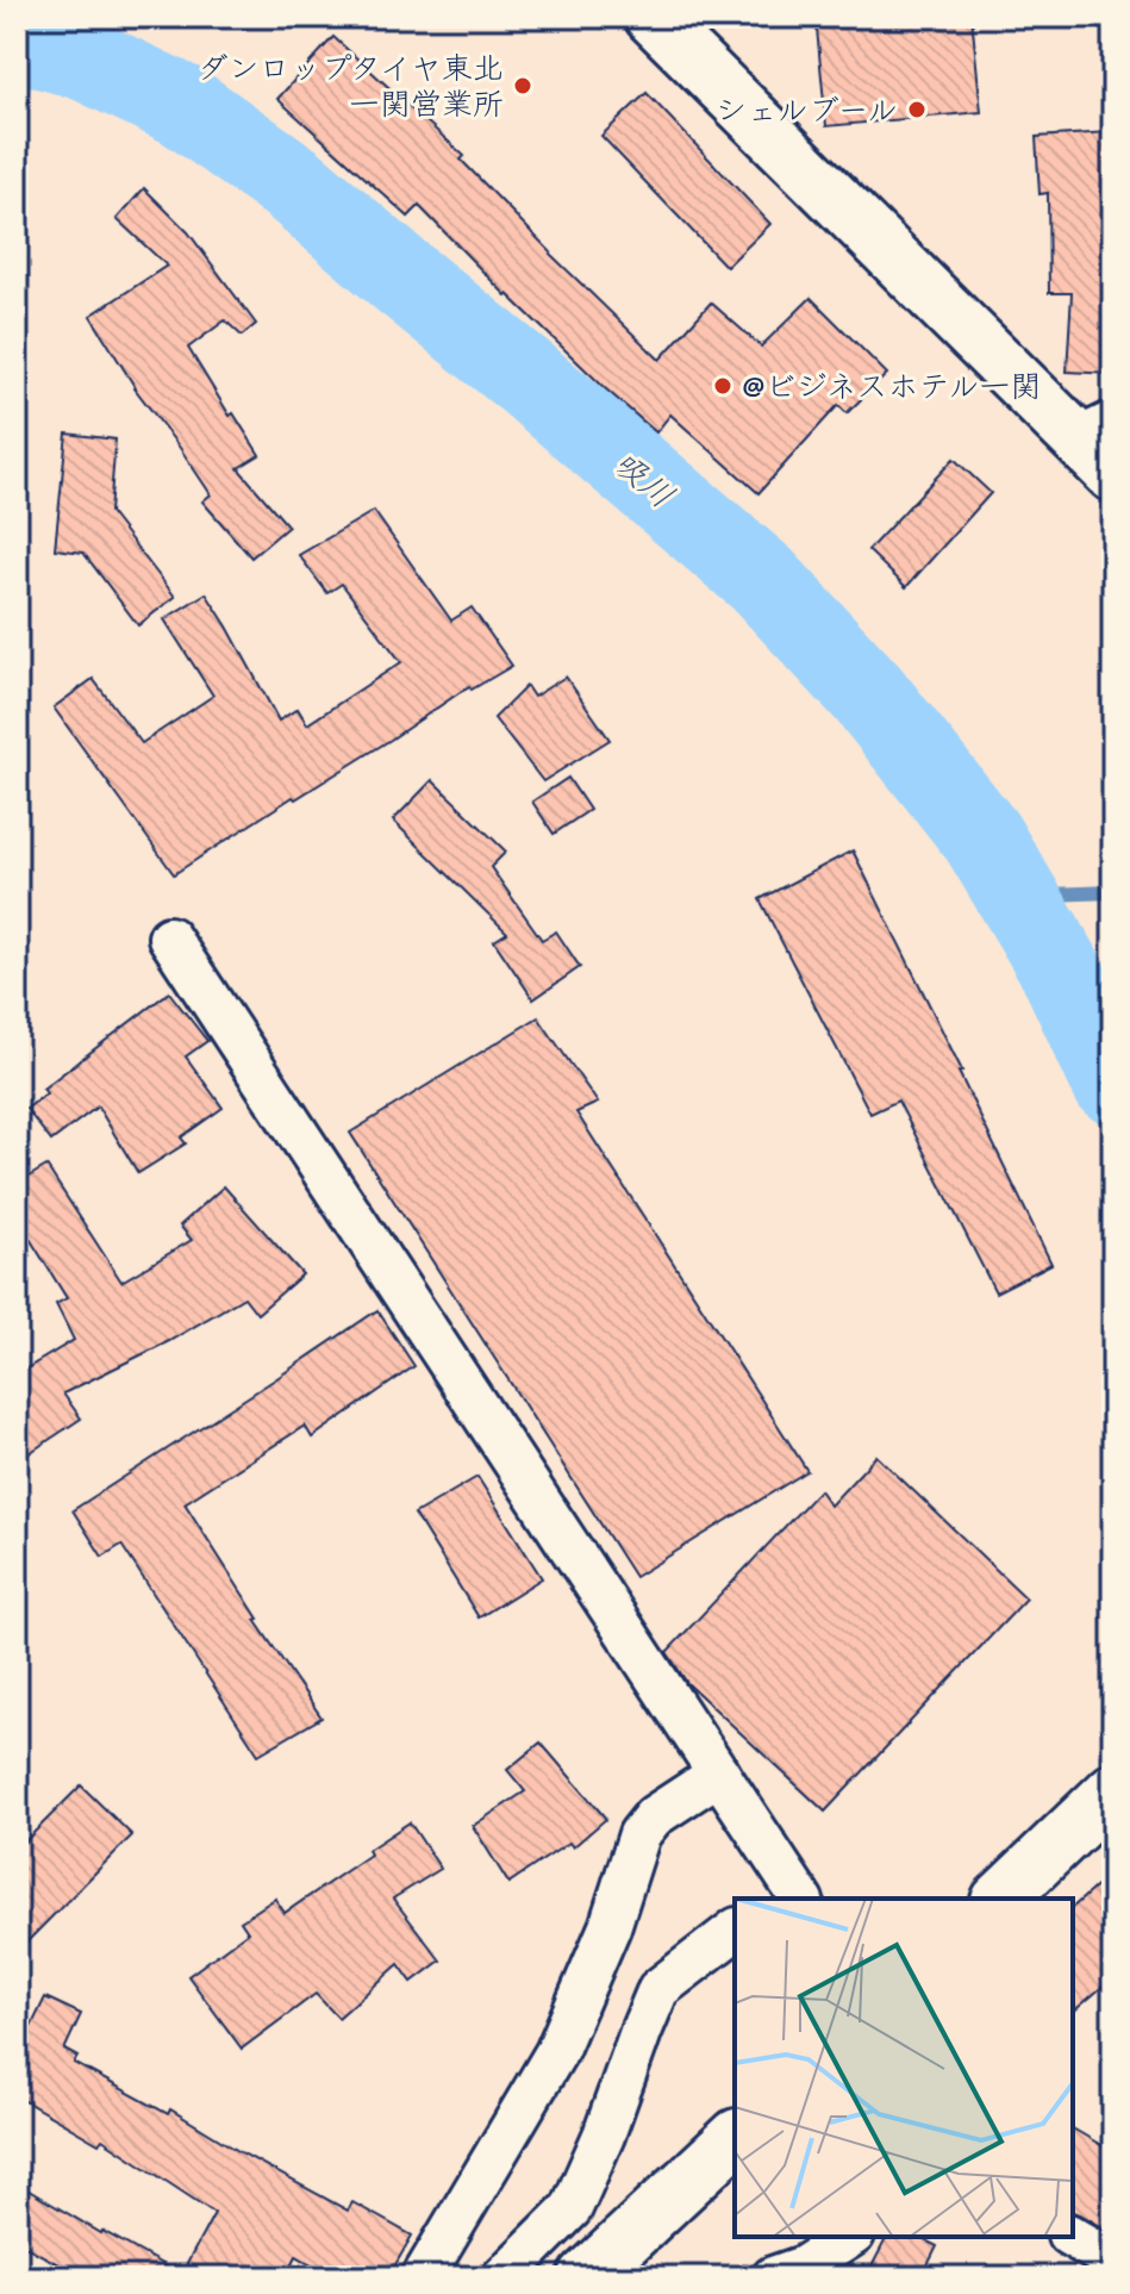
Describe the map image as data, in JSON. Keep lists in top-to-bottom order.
{
  "water": ["吸川"],
  "places": ["ダンロップタイヤ東北 一関営業所", "シェルブール", "@ビジネスホテル一関"]
}
